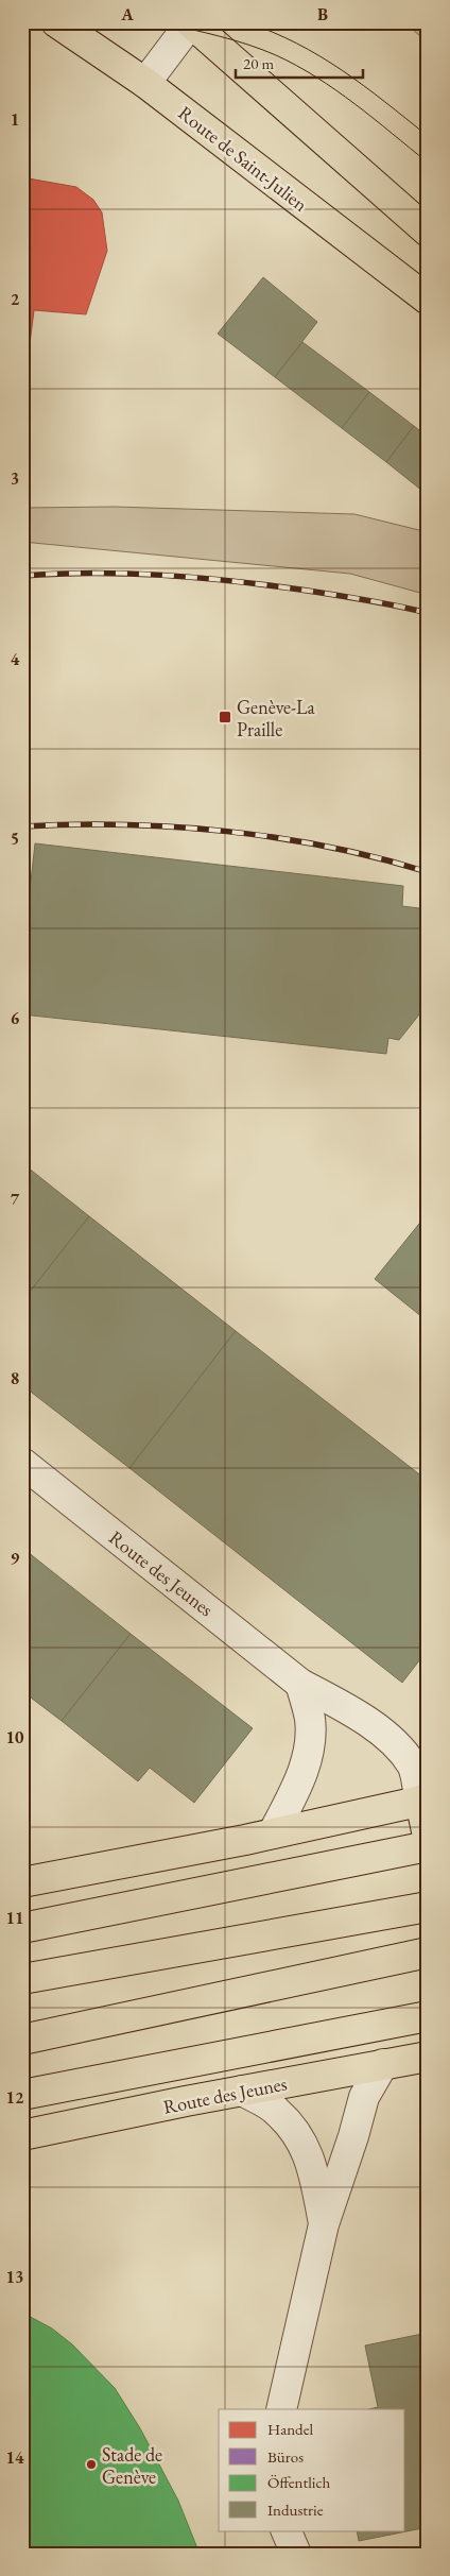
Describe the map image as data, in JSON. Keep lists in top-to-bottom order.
{
  "streets": {
    "main road": ["Route de Saint-Julien", "Route des Jeunes"]
  },
  "places": {
    "transit": ["Genève-La Praille"],
    "other": ["Stade de Genève"]
  },
  "legend": [
    "Handel",
    "Büros",
    "Öffentlich",
    "Industrie"
  ],
  "scale_bar": "20 m",
  "grid": {
    "columns": ["A", "B"],
    "rows": [
      "1",
      "2",
      "3",
      "4",
      "5",
      "6",
      "7",
      "8",
      "9",
      "10",
      "11",
      "12",
      "13",
      "14"
    ]
  }
}
